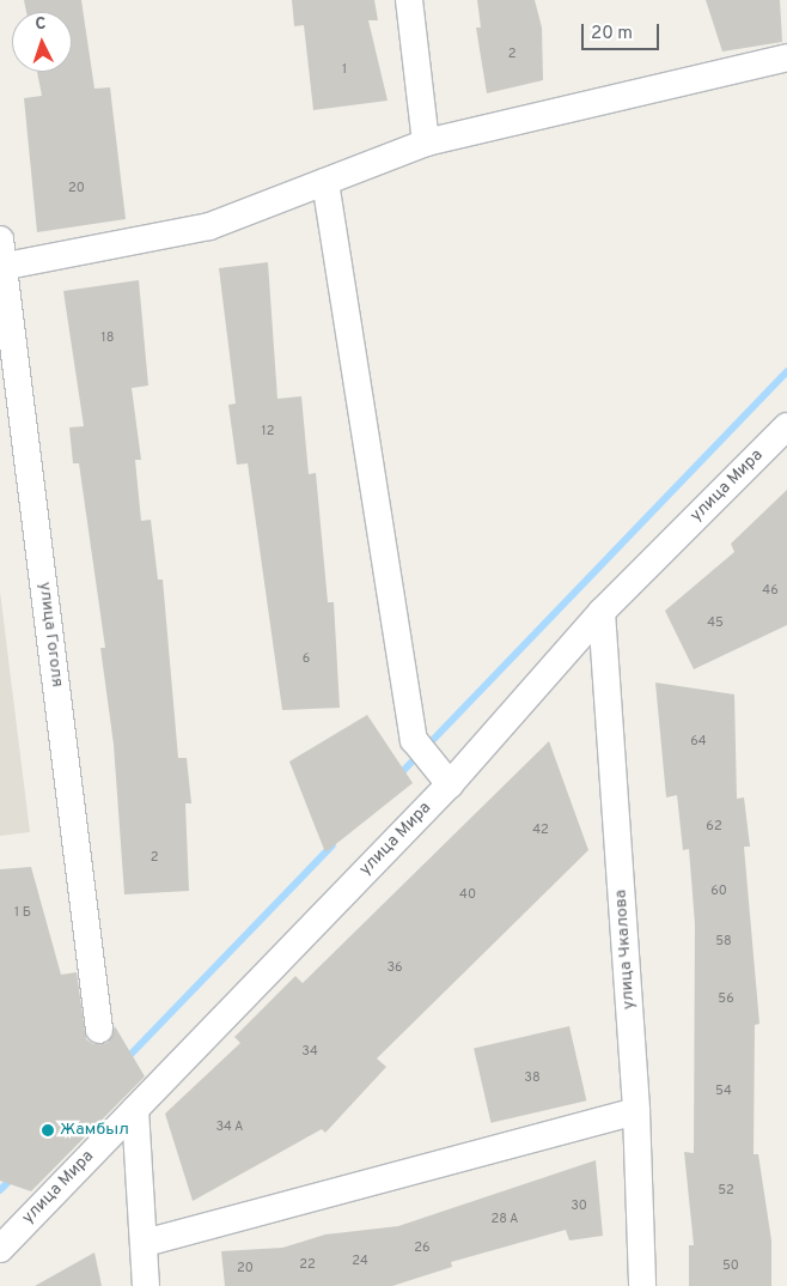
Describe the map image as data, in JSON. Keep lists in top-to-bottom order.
{
  "streets": {
    "street": ["улица Мира", "улица Гоголя", "улица Чкалова"]
  },
  "crossings": [
    ["улица Мира", "улица Чкалова"]
  ],
  "places": ["Жамбыл"],
  "house_numbers": [
    "2",
    "1",
    "20",
    "18",
    "12",
    "46",
    "45",
    "6",
    "64",
    "62",
    "42",
    "2",
    "60",
    "40",
    "1 Б",
    "58",
    "36",
    "56",
    "34",
    "38",
    "54",
    "34 А",
    "52",
    "30",
    "28 А",
    "26",
    "24",
    "22",
    "50",
    "20"
  ],
  "scale_bar": "20 m",
  "north": "top"
}
